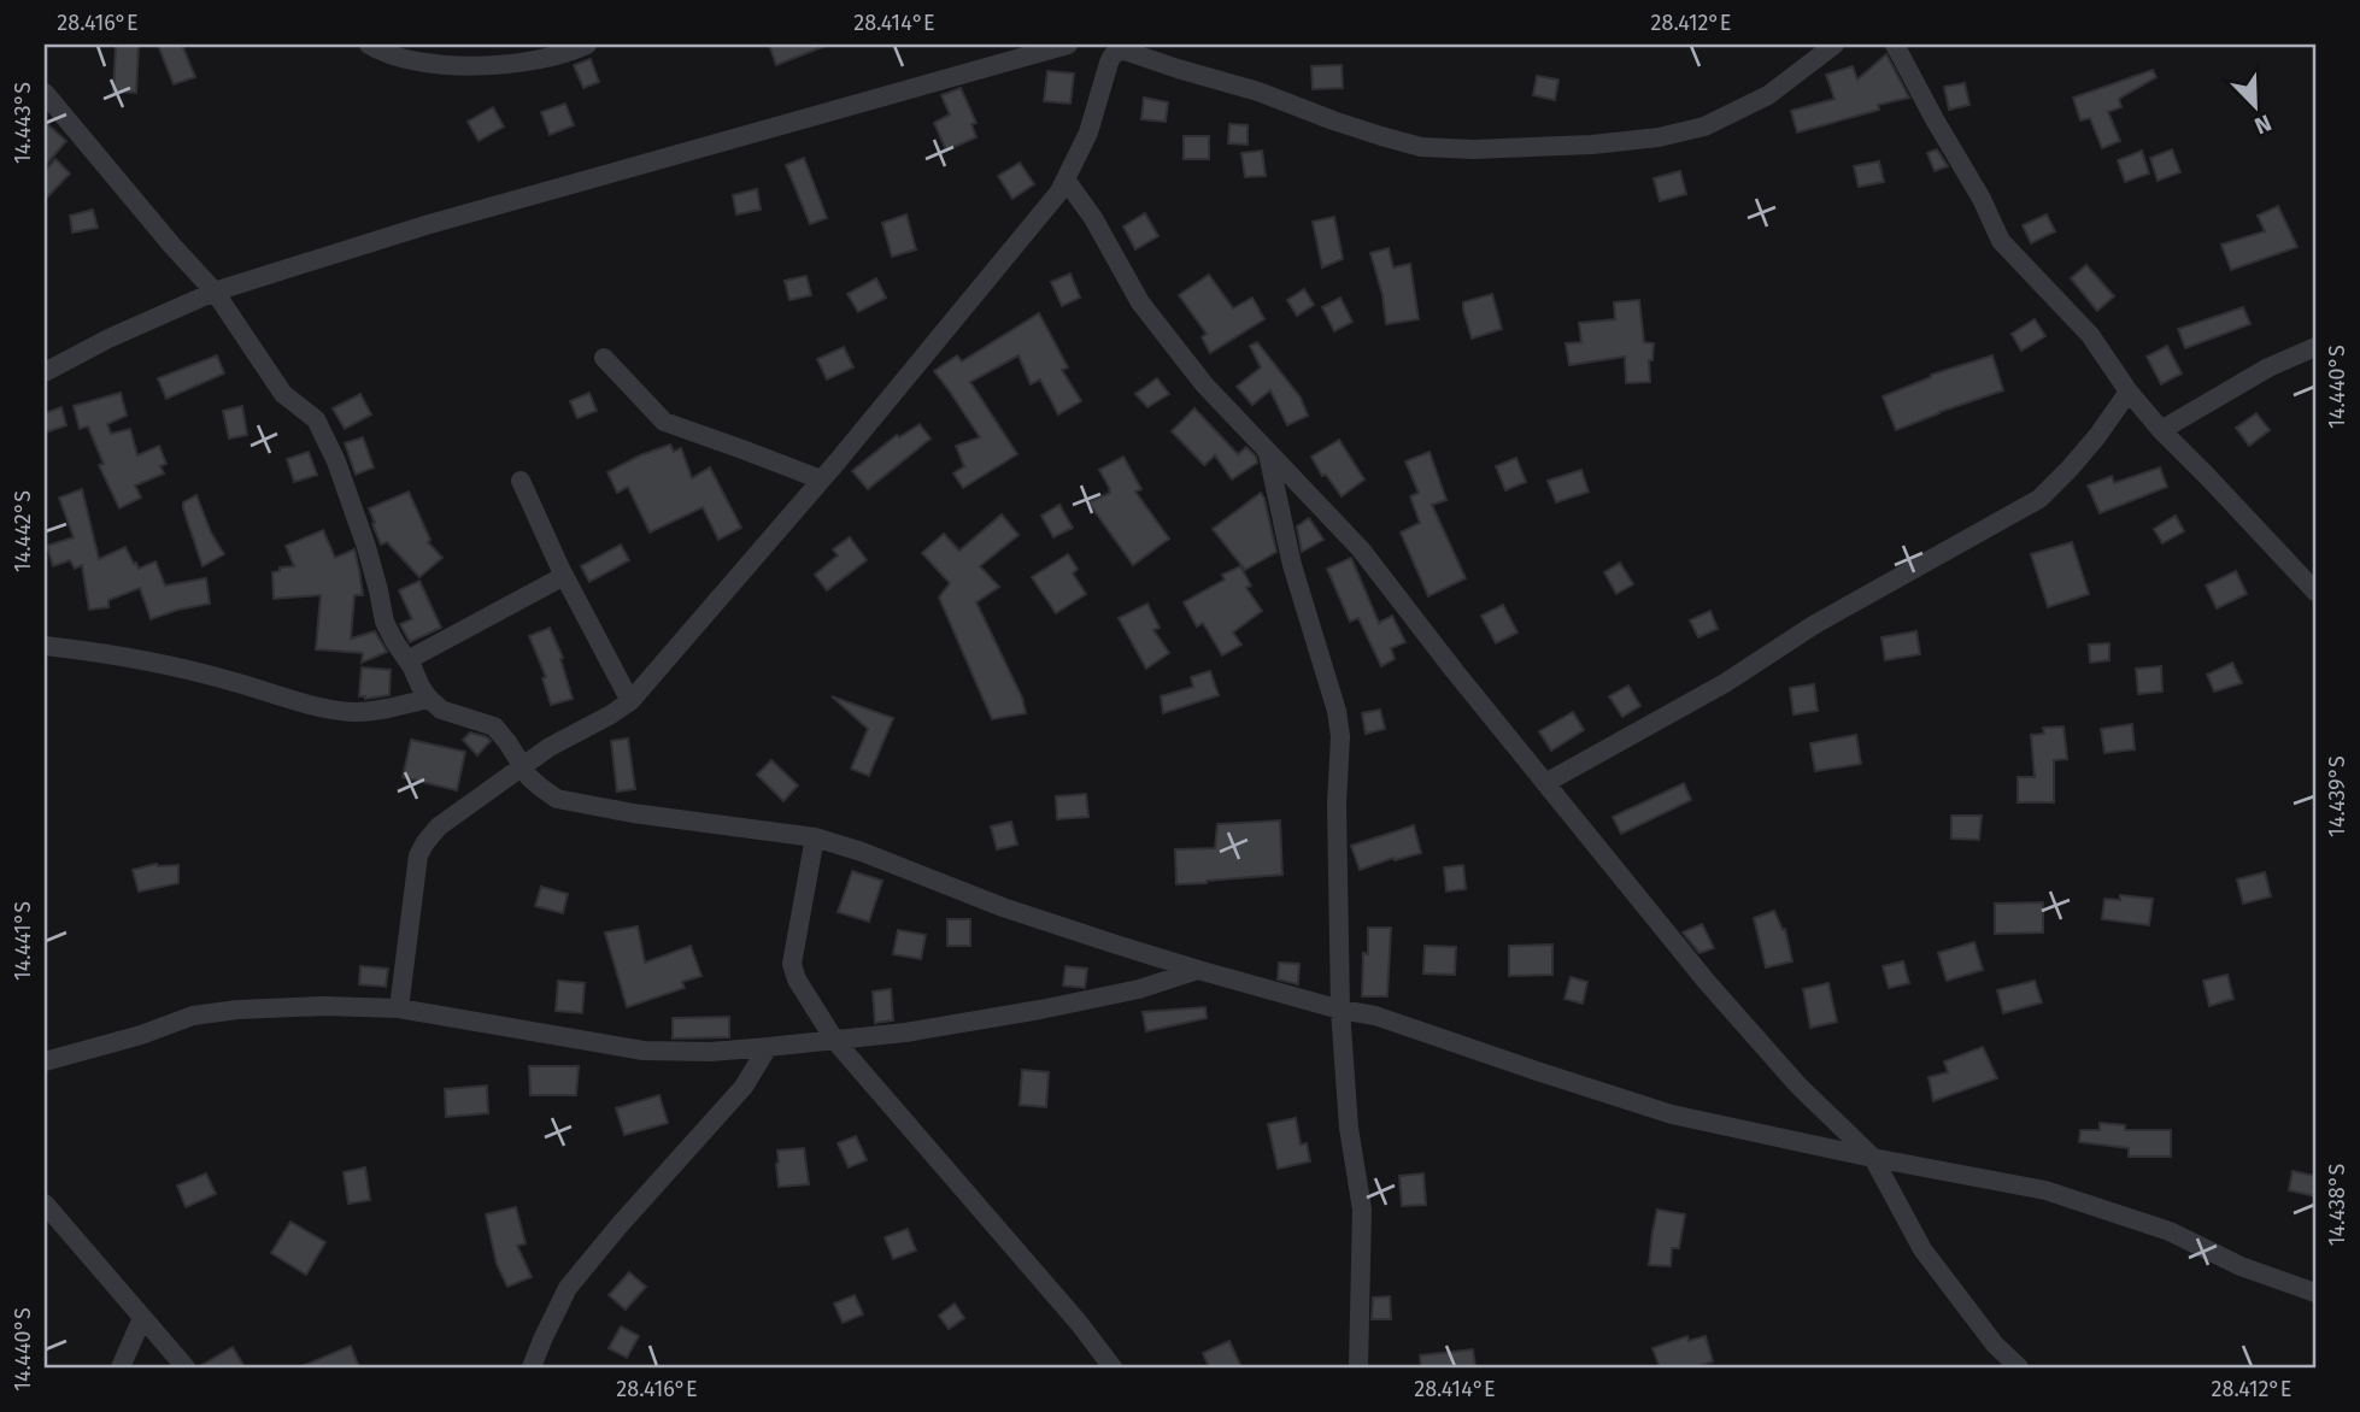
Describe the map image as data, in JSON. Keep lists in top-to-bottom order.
{
  "north": "bottom right",
  "coordinates": [
    "28.416°E",
    "28.414°E",
    "28.412°E",
    "14.443°S",
    "14.440°S",
    "14.442°S",
    "14.439°S",
    "14.441°S",
    "14.438°S"
  ]
}
